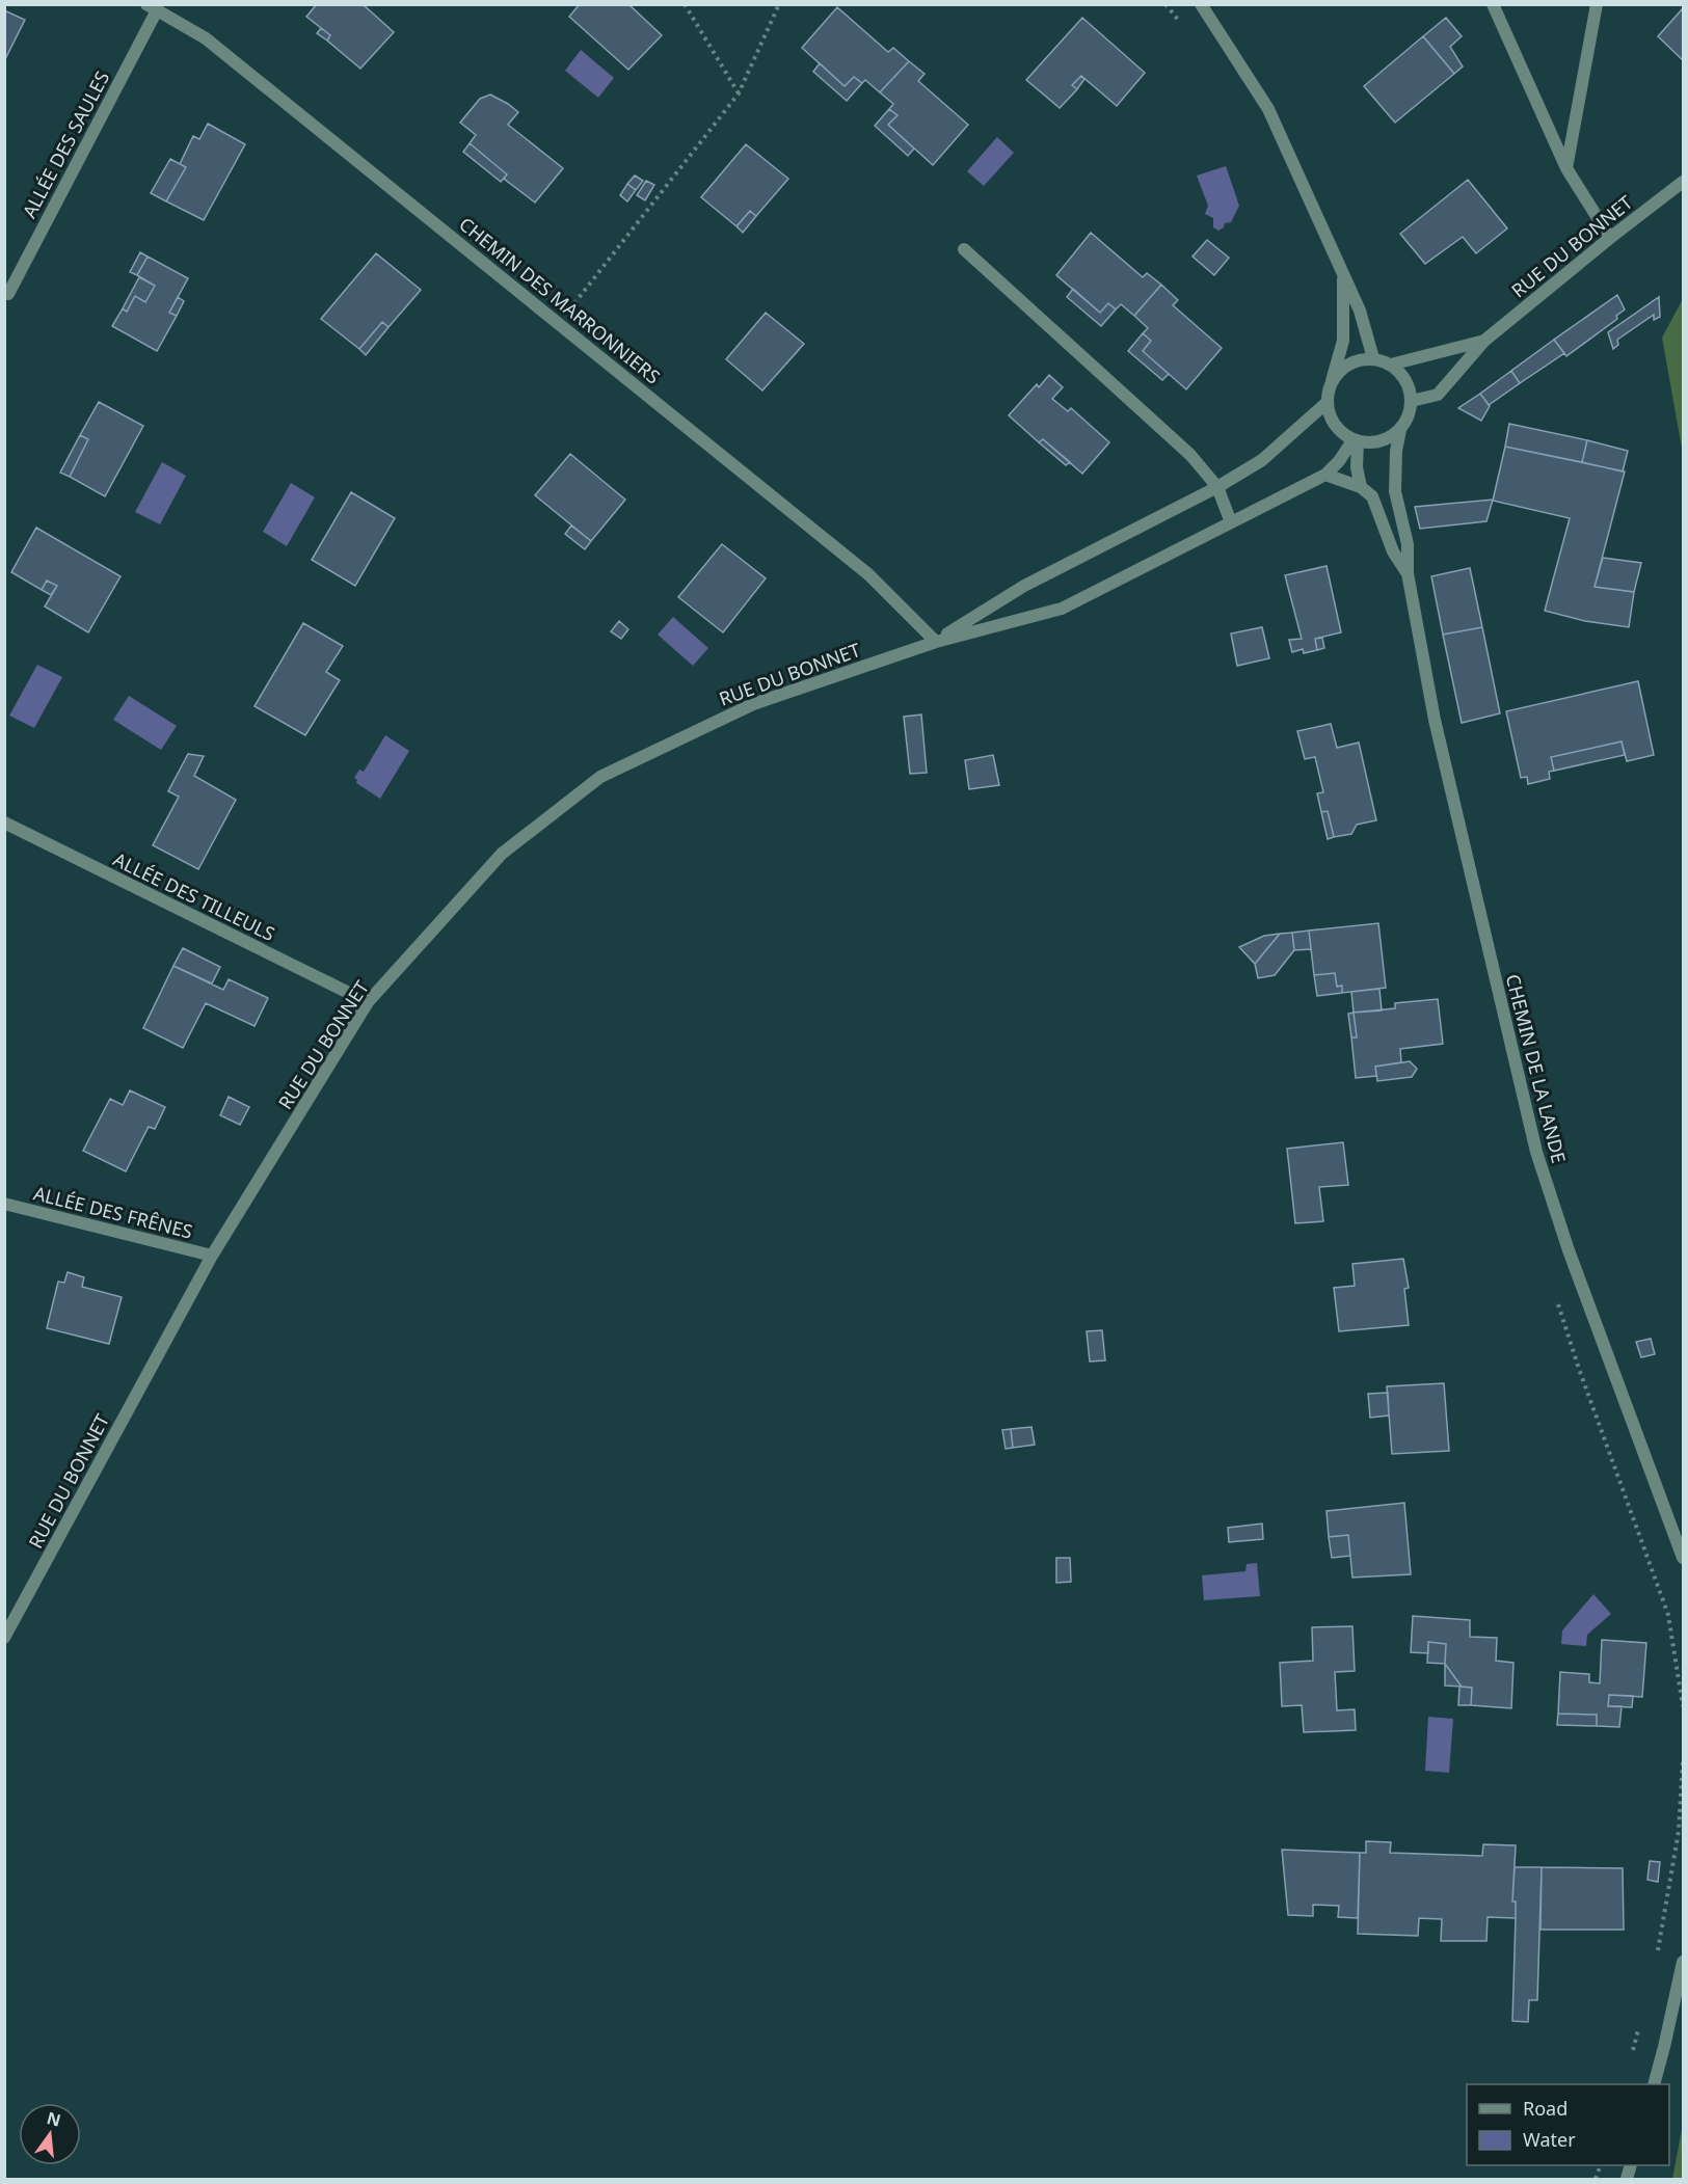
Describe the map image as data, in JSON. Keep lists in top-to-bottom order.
{
  "streets": {
    "street": [
      "ALLÉE DES SAULES",
      "RUE DU BONNET",
      "CHEMIN DES MARRONNIERS",
      "ALLÉE DES TILLEULS",
      "CHEMIN DE LA LANDE",
      "ALLÉE DES FRÊNES"
    ]
  },
  "crossings": [
    ["ALLÉE DES SAULES", "CHEMIN DES MARRONNIERS"],
    ["RUE DU BONNET", "CHEMIN DES MARRONNIERS"],
    ["RUE DU BONNET", "ALLÉE DES TILLEULS"],
    ["RUE DU BONNET", "CHEMIN DE LA LANDE"],
    ["RUE DU BONNET", "ALLÉE DES FRÊNES"]
  ],
  "legend": ["Road", "Water"],
  "north": "top"
}
